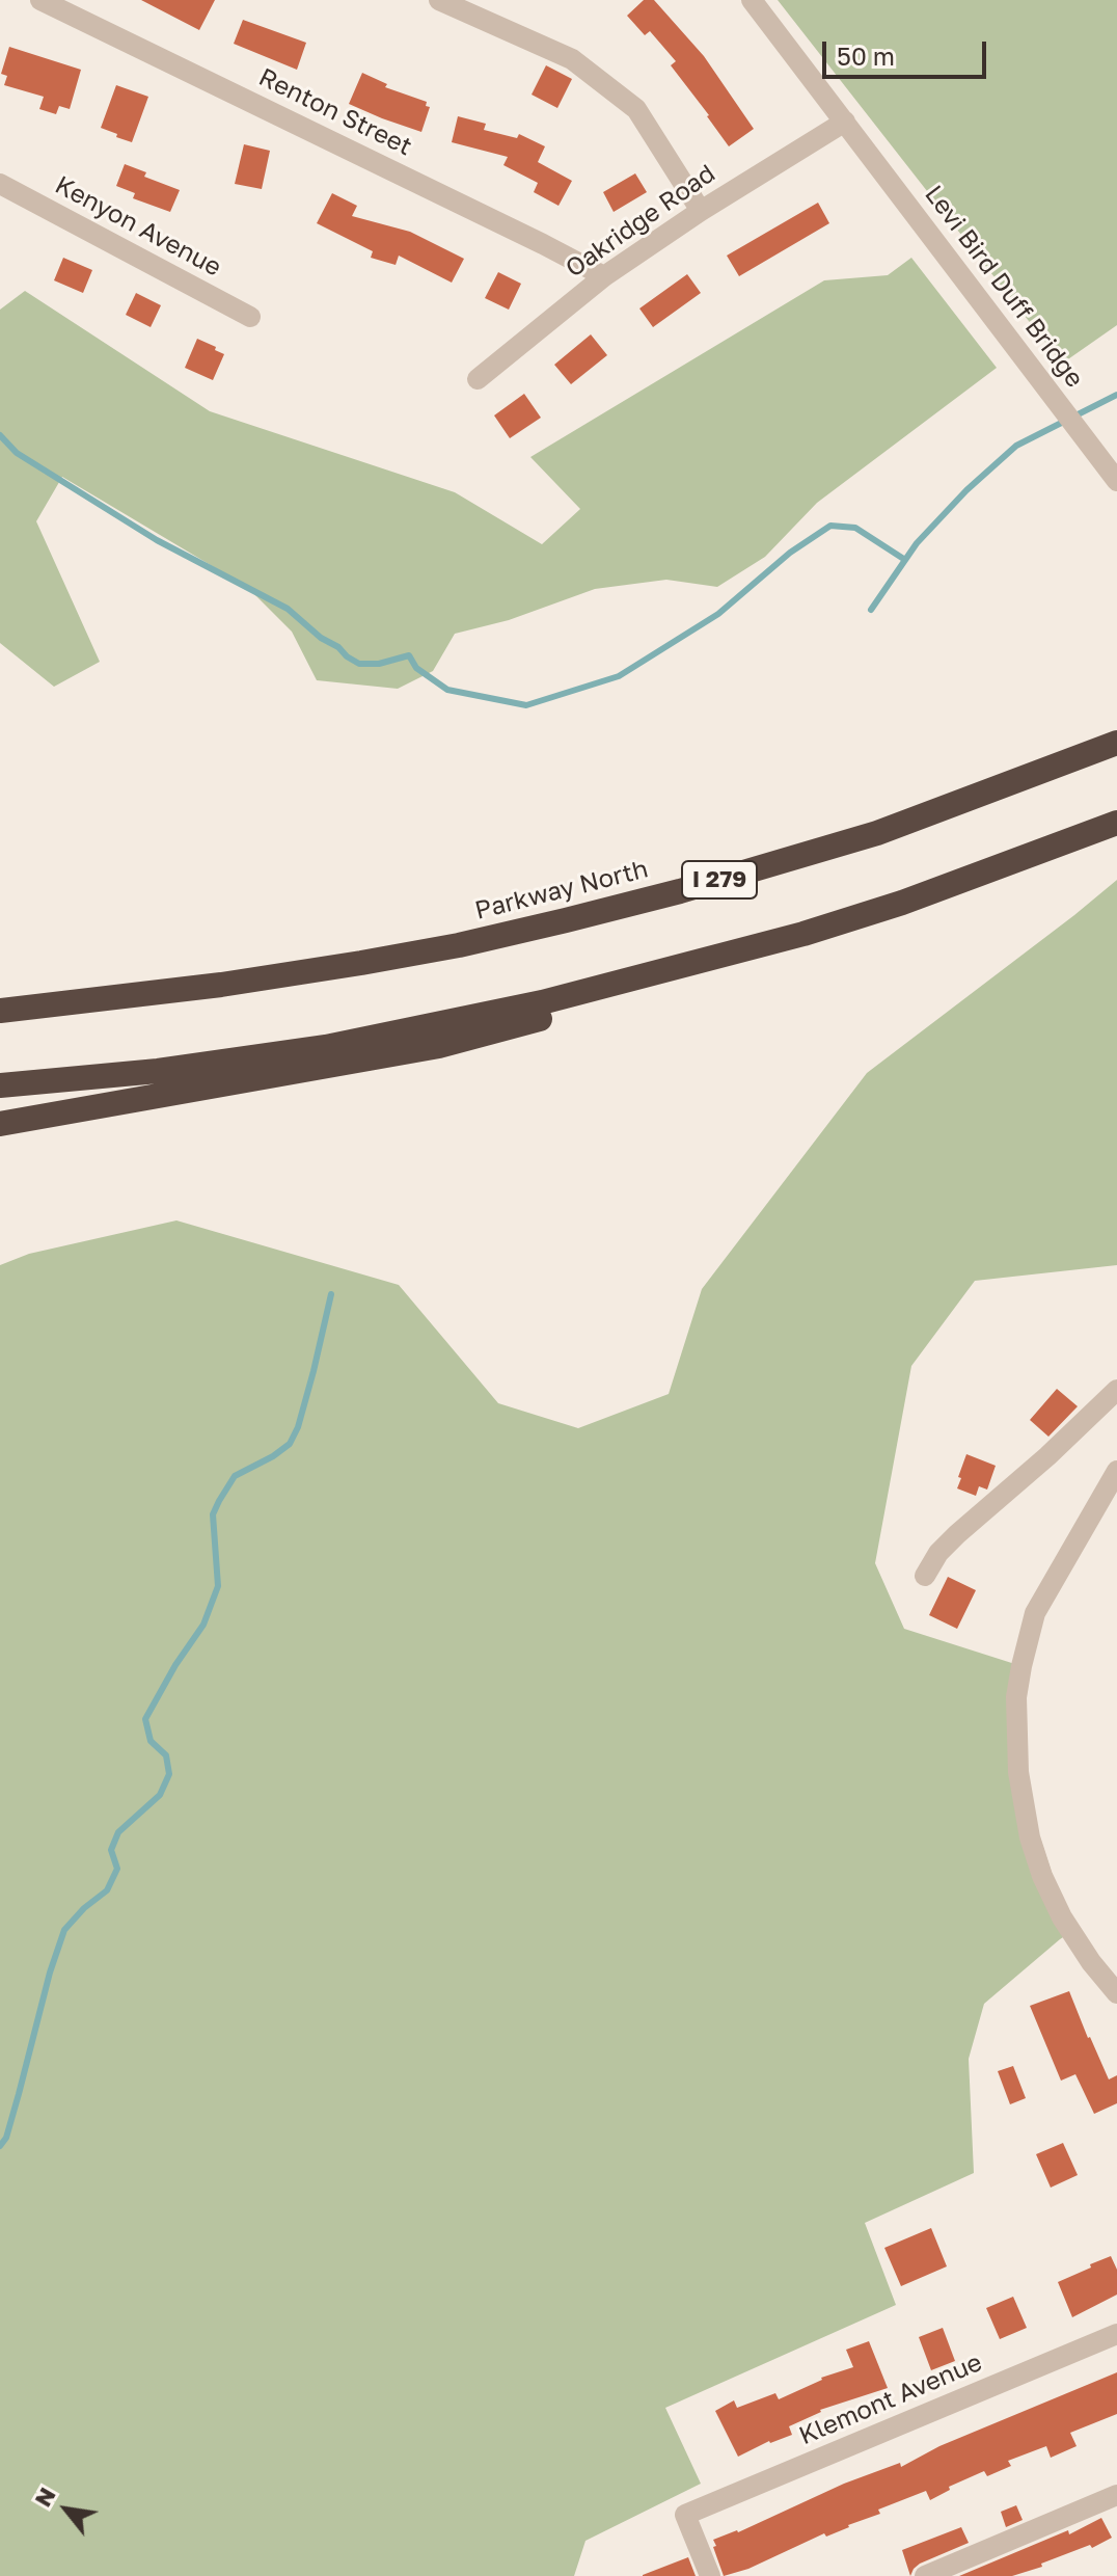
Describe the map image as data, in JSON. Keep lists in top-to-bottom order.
{
  "streets": {
    "highway": ["I 279", "Parkway North"],
    "street": [
      "Renton Street",
      "Oakridge Road",
      "Kenyon Avenue",
      "Levi Bird Duff Bridge",
      "Klemont Avenue"
    ]
  },
  "crossings": [
    ["Renton Street", "Oakridge Road"],
    ["Oakridge Road", "Levi Bird Duff Bridge"]
  ],
  "scale_bar": "50 m",
  "north": "top left"
}
